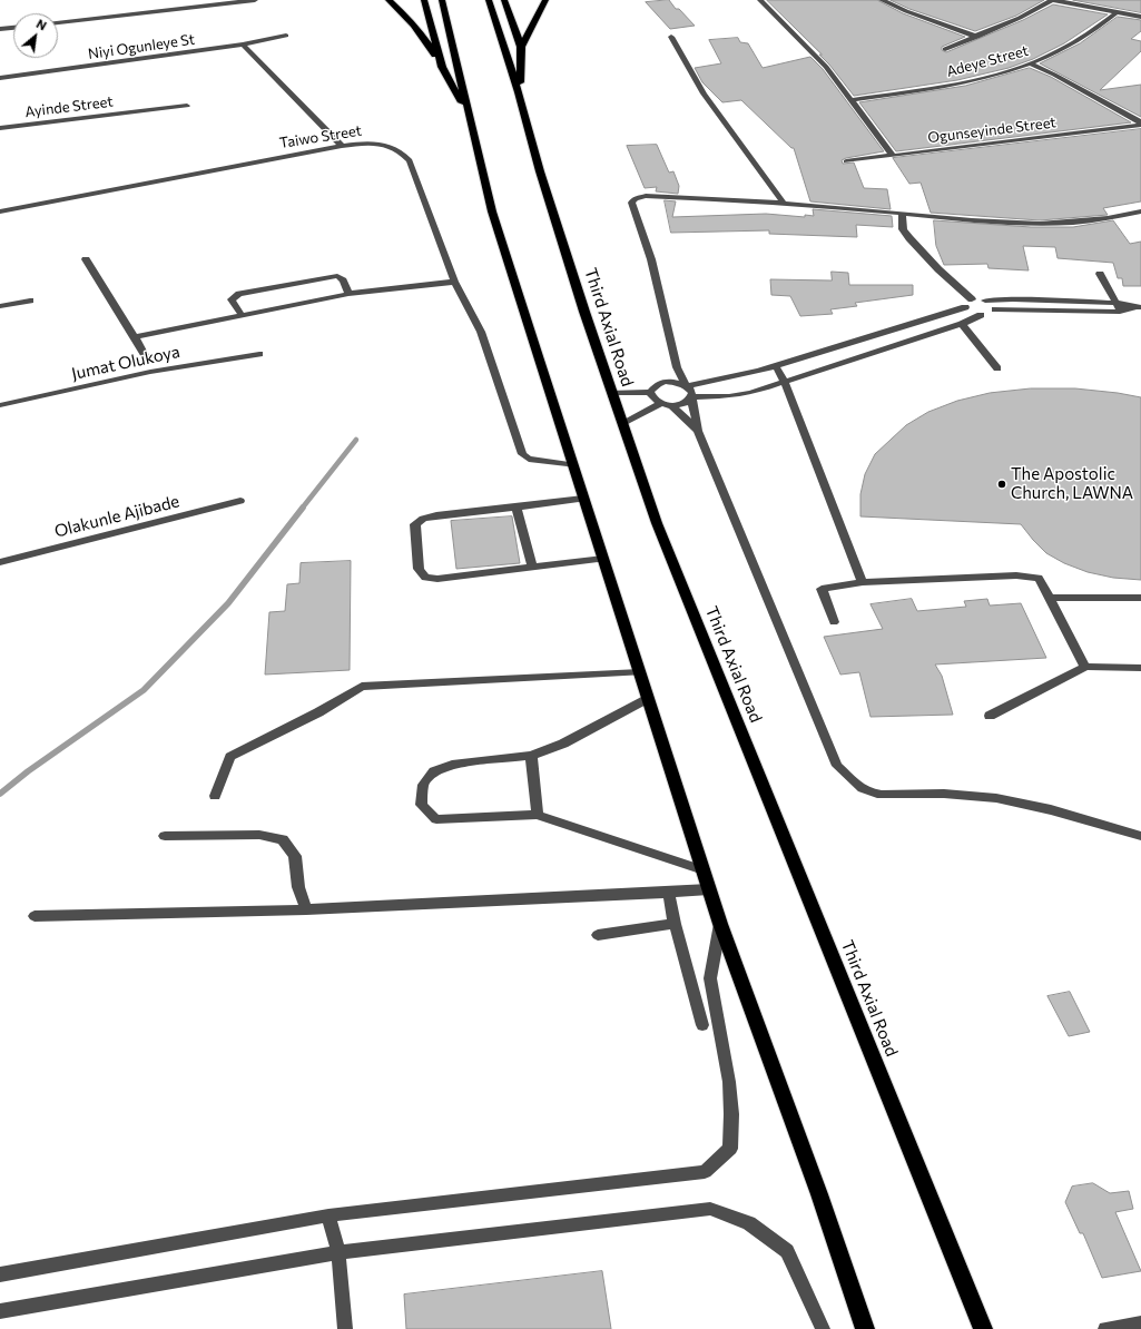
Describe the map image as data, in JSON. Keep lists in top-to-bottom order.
{
  "streets": {
    "highway": ["Third Axial Road"],
    "street": [
      "Niyi Ogunleye St",
      "Adeye Street",
      "Ayinde Street",
      "Ogunseyinde Street",
      "Taiwo Street",
      "Jumat Olukoya",
      "Olakunle Ajibade"
    ]
  },
  "places": ["The Apostolic Church, LAWNA"],
  "north": "top right"
}
